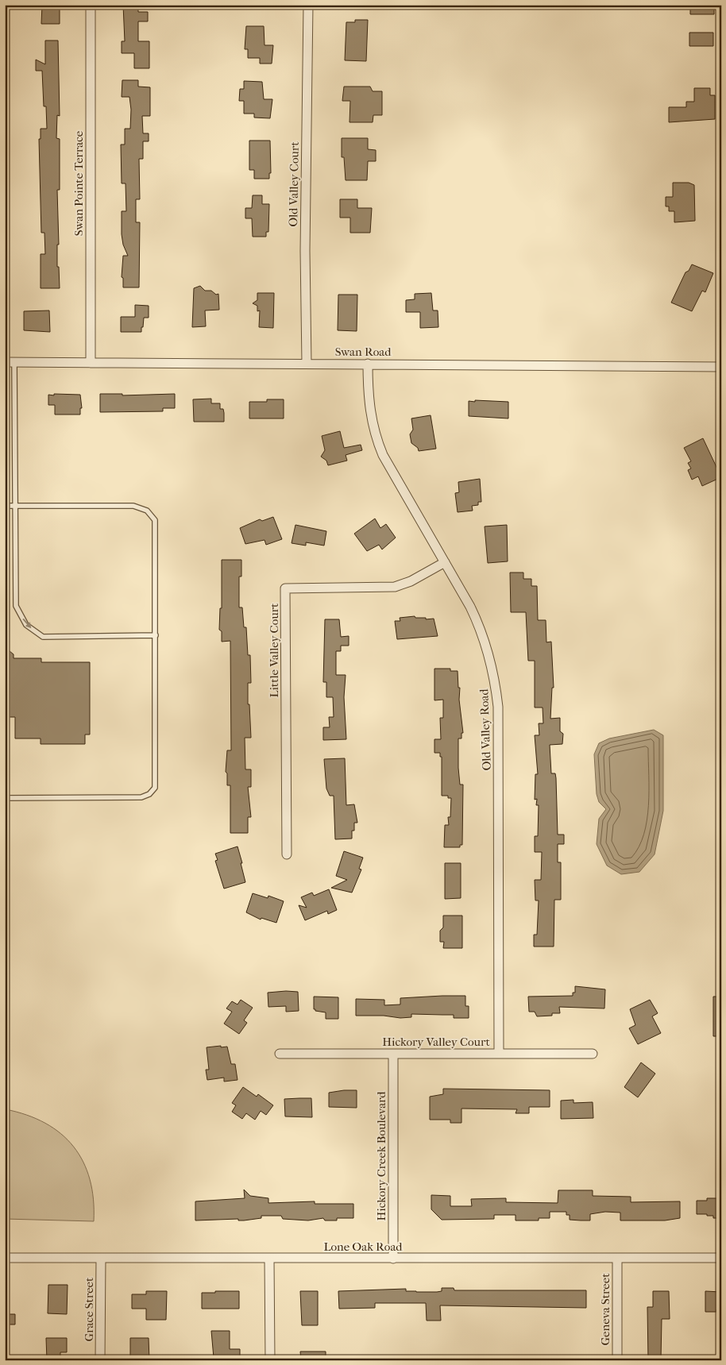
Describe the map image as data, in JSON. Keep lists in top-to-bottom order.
{
  "streets": {
    "street": [
      "Swan Pointe Terrace",
      "Old Valley Court",
      "Swan Road",
      "Little Valley Court",
      "Old Valley Road",
      "Hickory Valley Court",
      "Hickory Creek Boulevard",
      "Lone Oak Road",
      "Grace Street",
      "Geneva Street"
    ]
  },
  "crossings": [
    ["Swan Pointe Terrace", "Swan Road"],
    ["Old Valley Court", "Swan Road"],
    ["Swan Road", "Old Valley Road"],
    ["Little Valley Court", "Old Valley Road"],
    ["Old Valley Road", "Hickory Valley Court"],
    ["Hickory Valley Court", "Hickory Creek Boulevard"],
    ["Hickory Creek Boulevard", "Lone Oak Road"],
    ["Lone Oak Road", "Grace Street"],
    ["Lone Oak Road", "Geneva Street"]
  ]
}
